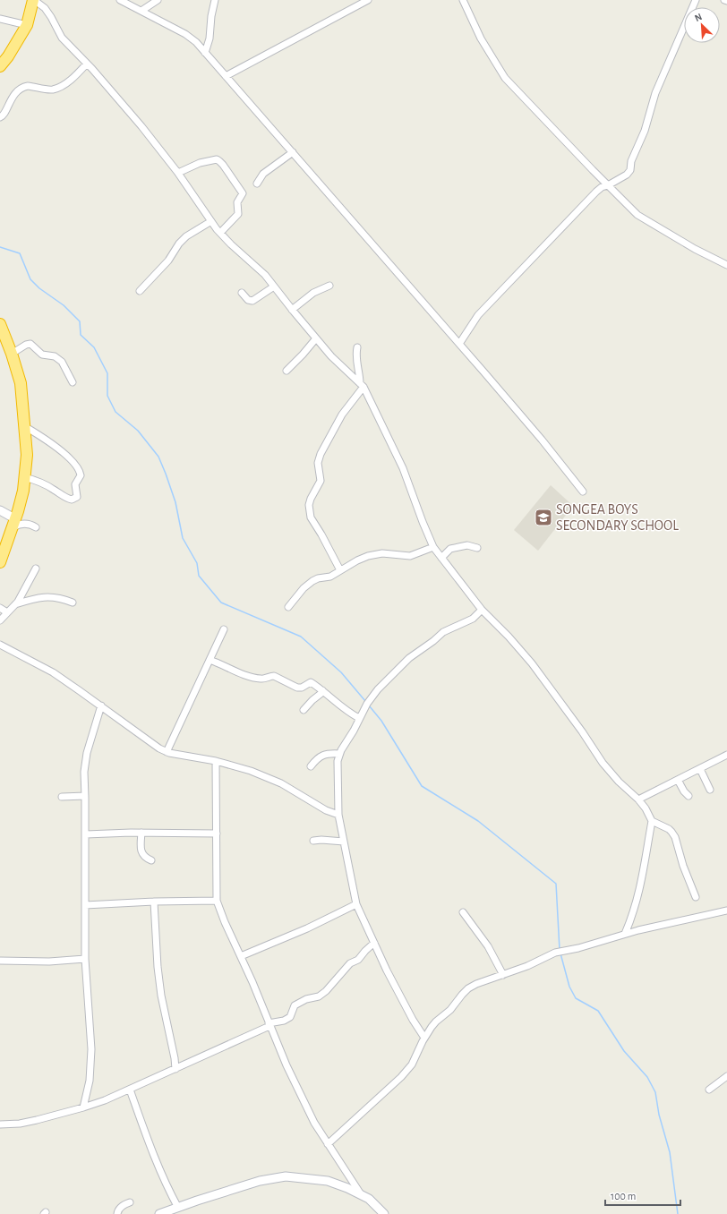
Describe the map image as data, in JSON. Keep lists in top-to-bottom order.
{
  "places": {
    "school or university": ["SONGEA BOYS SECONDARY SCHOOL"]
  },
  "scale_bar": "100 m",
  "north": "top left"
}
